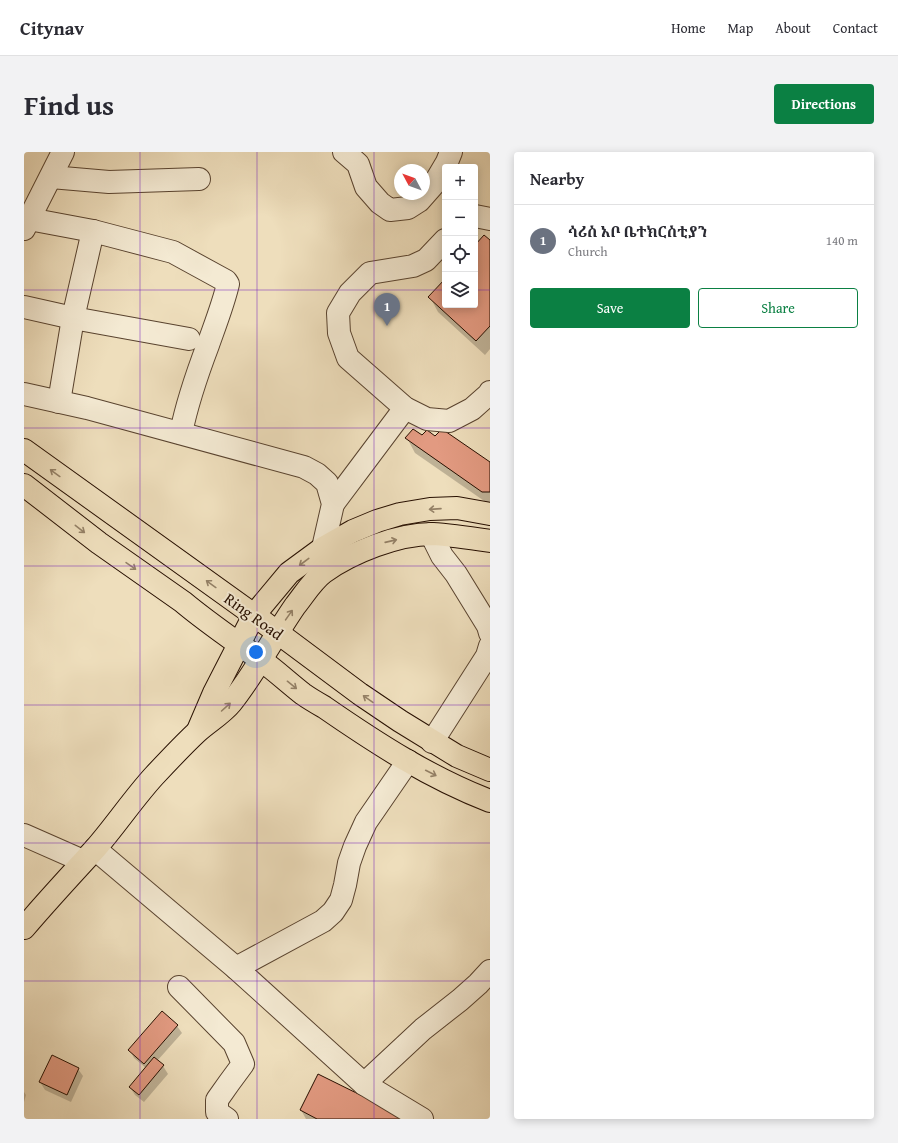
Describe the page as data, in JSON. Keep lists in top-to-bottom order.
{
  "streets": {
    "main road": ["Ring Road"]
  },
  "north": "top left",
  "page": {
    "header": "Citynav",
    "nav": [
      "Home",
      "Map",
      "About",
      "Contact"
    ],
    "title": "Find us",
    "buttons": [
      "Directions",
      ["Save", "Share"]
    ],
    "heading": "Nearby",
    "map_buttons": ["+", "−"],
    "list": [
      {
        "mark": "1",
        "name": "ሳሪስ አቦ ቤተክርስቲያን",
        "note": "Church",
        "value": "140 m"
      }
    ],
    "pins": "1"
  }
}
